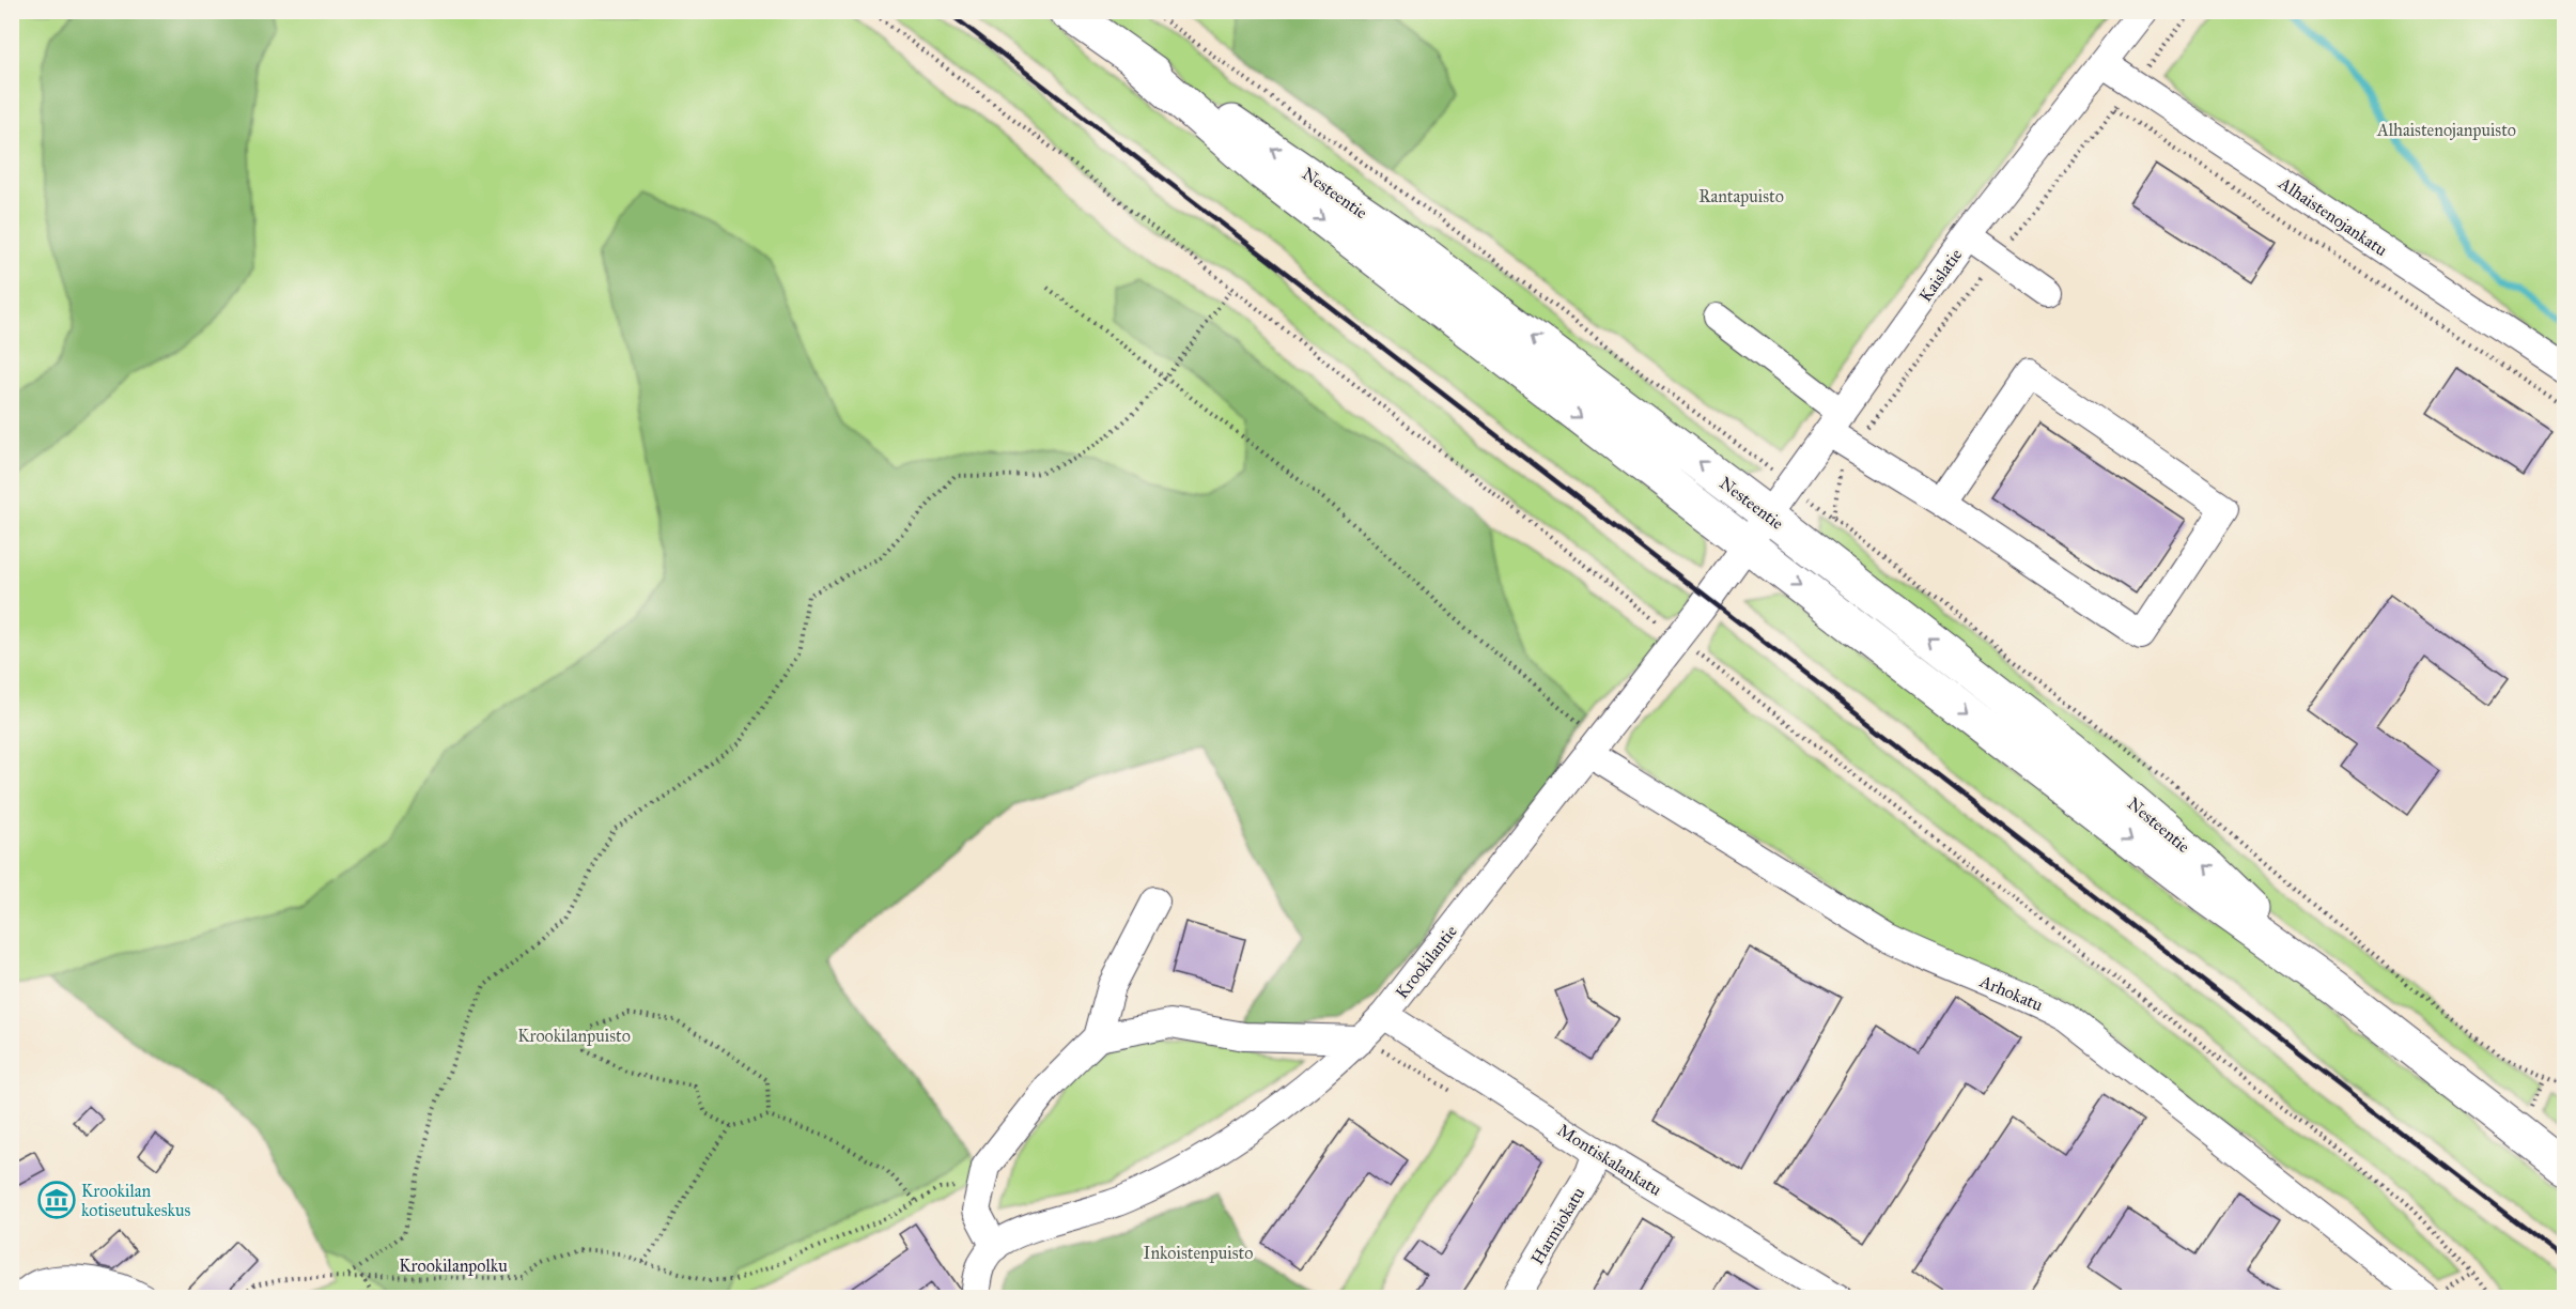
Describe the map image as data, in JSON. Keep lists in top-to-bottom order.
{
  "streets": {
    "main road": ["Nesteentie"],
    "street": [
      "Alhaistenojankatu",
      "Kaislatie",
      "Krookilantie",
      "Arhokatu",
      "Montiskalankatu",
      "Harmiokatu"
    ],
    "path": ["Krookilanpolku"]
  },
  "crossings": [
    ["Nesteentie", "Kaislatie"],
    ["Nesteentie", "Krookilantie"],
    ["Alhaistenojankatu", "Kaislatie"],
    ["Kaislatie", "Krookilantie"],
    ["Krookilantie", "Arhokatu"],
    ["Krookilantie", "Montiskalankatu"],
    ["Montiskalankatu", "Harmiokatu"]
  ],
  "parks": [
    "Alhaistenojanpuisto",
    "Rantapuisto",
    "Krookilanpuisto",
    "Inkoistenpuisto"
  ],
  "places": {
    "museum": ["Krookilan kotiseutukeskus"]
  }
}
